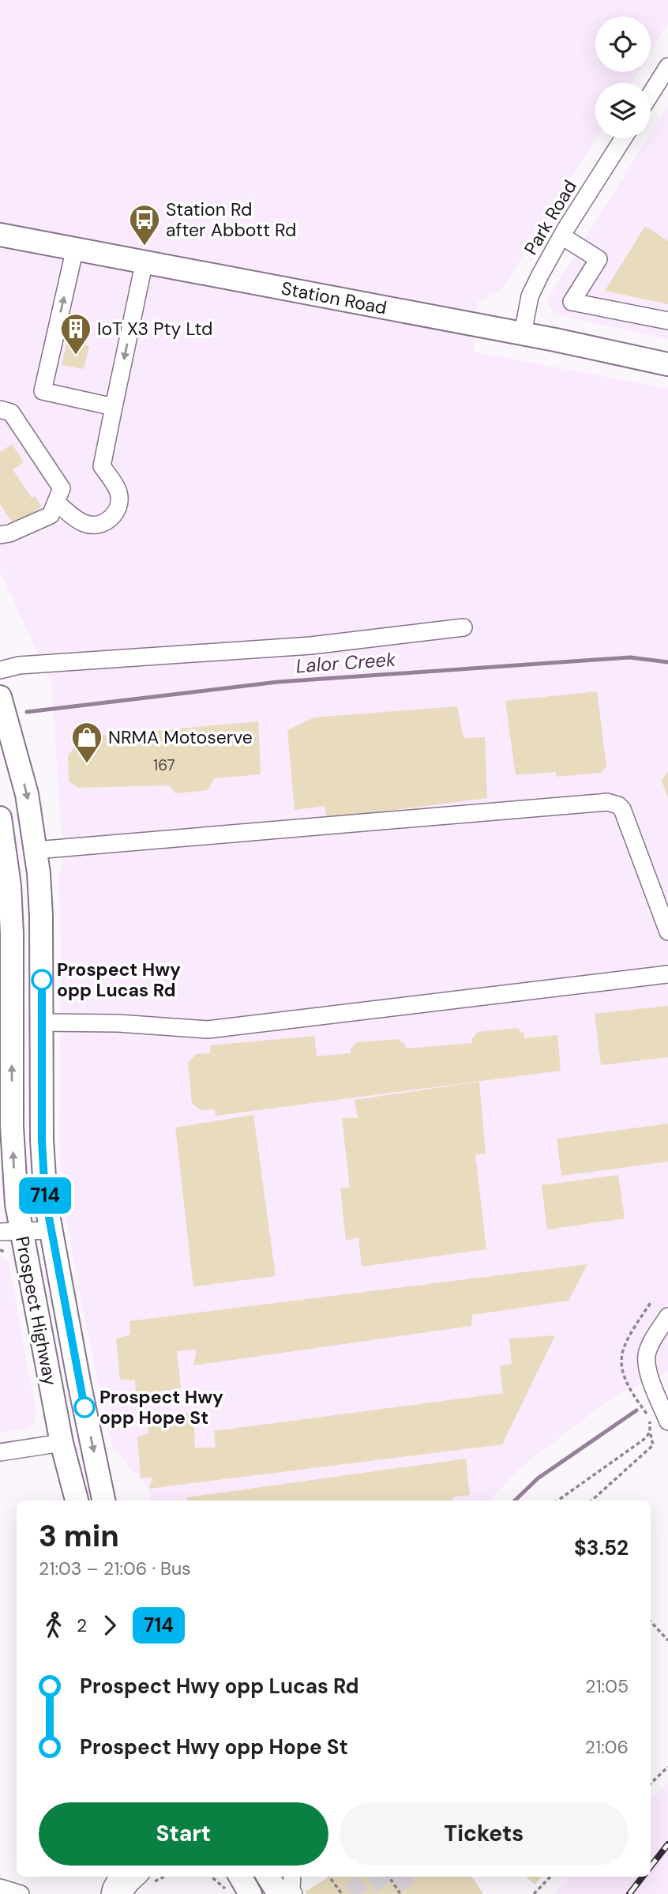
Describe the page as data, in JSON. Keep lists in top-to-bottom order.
{
  "streets": {
    "main road": ["Station Road", "Prospect Highway"],
    "street": ["Park Road"]
  },
  "crossings": [
    ["Park Road", "Station Road"]
  ],
  "water": ["Lalor Creek"],
  "places": {
    "bus stop": ["Station Rd after Abbott Rd"],
    "building": ["IoT X3 Pty Ltd"],
    "shop": ["NRMA Motoserve"],
    "other": ["Prospect Hwy opp Lucas Rd", "Prospect Hwy opp Hope St"]
  },
  "lines": ["bus line 714"],
  "house_numbers": ["167"],
  "page": {
    "on_map": "714",
    "heading": ["3 min", "21:03 – 21:06 · Bus", "$3.52"],
    "legs": ["2", "714"],
    "list": [
      {
        "name": "Prospect Hwy opp Lucas Rd",
        "value": "21:05"
      },
      {
        "name": "Prospect Hwy opp Hope St",
        "value": "21:06"
      }
    ],
    "buttons": ["Start", "Tickets"]
  }
}
